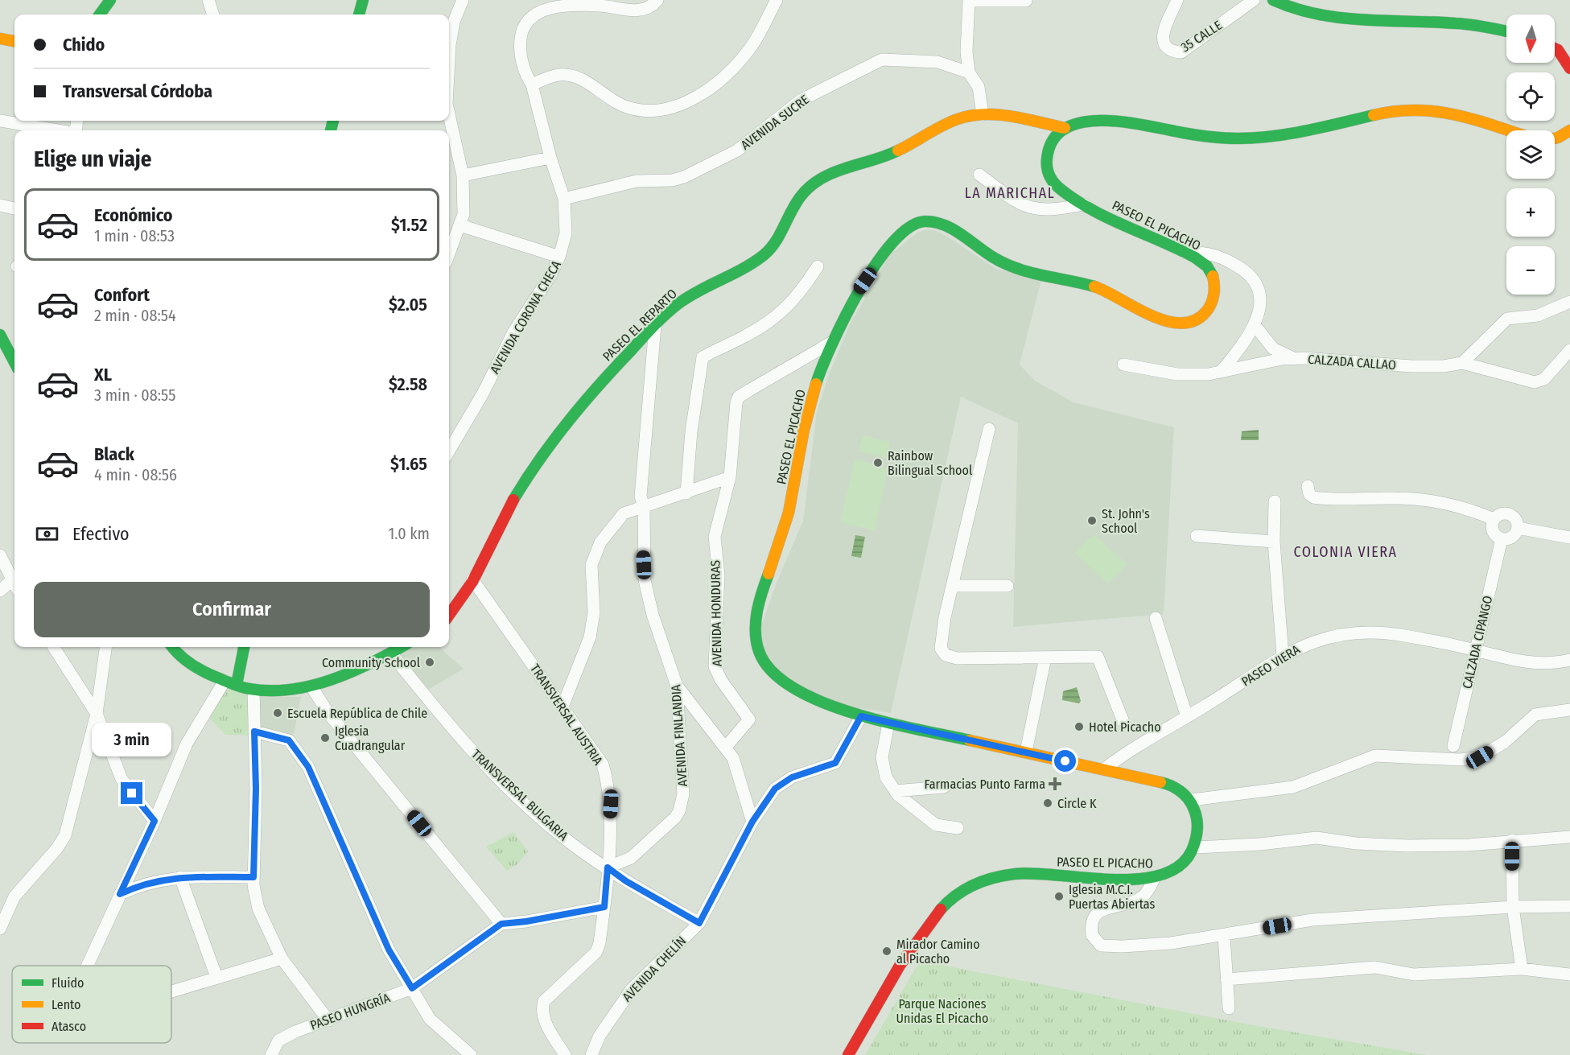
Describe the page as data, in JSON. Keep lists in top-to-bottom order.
{
  "streets": {
    "street": [
      "35 CALLE",
      "AVENIDA SUCRE",
      "PASEO EL PICACHO",
      "AVENIDA CORONA CHECA",
      "PASEO EL REPARTO",
      "CALZADA CALLAO",
      "AVENIDA HONDURAS",
      "CALZADA CIPANGO",
      "PASEO VIERA",
      "TRANSVERSAL AUSTRIA",
      "AVENIDA FINLANDIA",
      "TRANSVERSAL BULGARIA",
      "AVENIDA CHELÍN",
      "PASEO HUNGRÍA"
    ]
  },
  "crossings": [
    ["AVENIDA SUCRE", "AVENIDA CORONA CHECA"],
    ["PASEO EL PICACHO", "PASEO EL REPARTO"],
    ["PASEO EL PICACHO", "AVENIDA HONDURAS"],
    ["PASEO EL PICACHO", "PASEO VIERA"],
    ["PASEO EL PICACHO", "AVENIDA CHELÍN"],
    ["PASEO EL REPARTO", "TRANSVERSAL AUSTRIA"],
    ["PASEO EL REPARTO", "AVENIDA FINLANDIA"],
    ["CALZADA CIPANGO", "PASEO VIERA"],
    ["TRANSVERSAL AUSTRIA", "AVENIDA FINLANDIA"],
    ["TRANSVERSAL AUSTRIA", "TRANSVERSAL BULGARIA"],
    ["AVENIDA FINLANDIA", "TRANSVERSAL BULGARIA"],
    ["TRANSVERSAL BULGARIA", "AVENIDA CHELÍN"]
  ],
  "districts": ["LA MARICHAL", "COLONIA VIERA"],
  "parks": ["Parque Naciones Unidas El Picacho"],
  "places": {
    "other": [
      "Rainbow Bilingual School",
      "St. John's School",
      "Community School",
      "Escuela República de Chile",
      "Hotel Picacho",
      "Iglesia Cuadrangular",
      "Circle K",
      "Iglesia M.C.I. Puertas Abiertas",
      "Mirador Camino al Picacho"
    ],
    "health": ["Farmacias Punto Farma"]
  },
  "legend": ["Fluido", "Lento", "Atasco"],
  "north": "bottom",
  "page": {
    "map_buttons": ["+", "−"],
    "banner": ["Chido", "Transversal Córdoba"],
    "heading": "Elige un viaje",
    "list": [
      {
        "name": "Económico",
        "note": "1 min · 08:53",
        "value": "$1.52"
      },
      {
        "name": "Confort",
        "note": "2 min · 08:54",
        "value": "$2.05"
      },
      {
        "name": "XL",
        "note": "3 min · 08:55",
        "value": "$2.58"
      },
      {
        "name": "Black",
        "note": "4 min · 08:56",
        "value": "$1.65"
      }
    ],
    "pay": ["Efectivo", "1.0 km"],
    "buttons": "Confirmar",
    "bubble": "3 min"
  }
}
